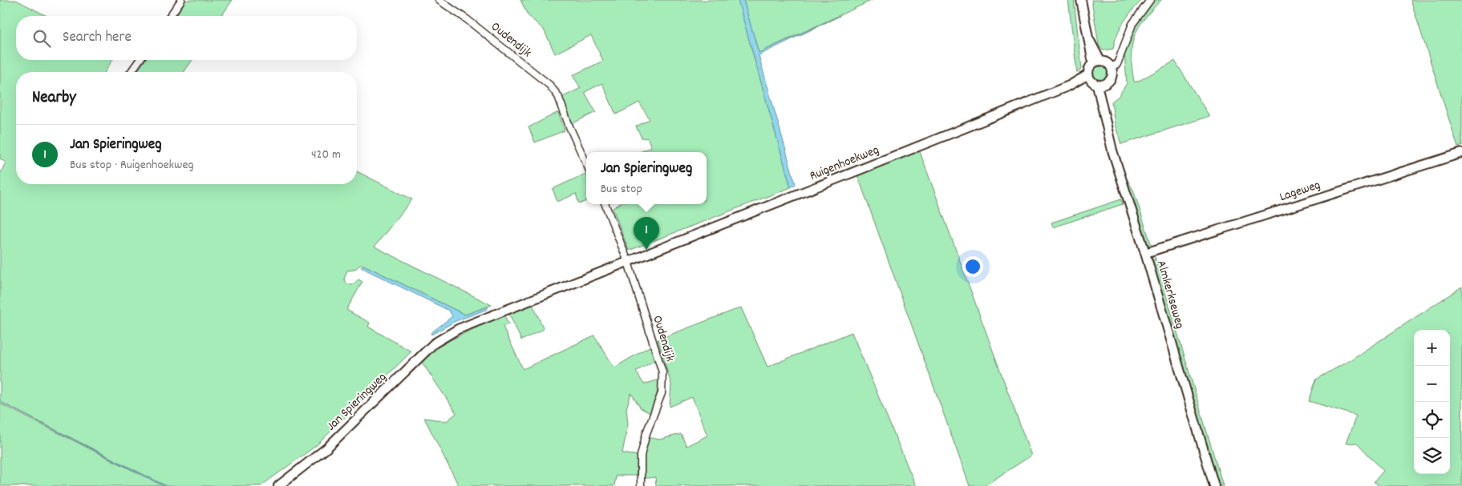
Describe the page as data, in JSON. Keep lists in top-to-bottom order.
{
  "streets": {
    "street": [
      "Oudendijk",
      "Ruigenhoekweg",
      "Lageweg",
      "Almkerkseweg",
      "Jan Spieringweg"
    ]
  },
  "crossings": [
    ["Oudendijk", "Ruigenhoekweg"],
    ["Oudendijk", "Jan Spieringweg"],
    ["Ruigenhoekweg", "Almkerkseweg"],
    ["Ruigenhoekweg", "Jan Spieringweg"],
    ["Lageweg", "Almkerkseweg"]
  ],
  "page": {
    "search": "Search here",
    "heading": "Nearby",
    "list": [
      {
        "mark": "1",
        "name": "Jan Spieringweg",
        "note": "Bus stop · Ruigenhoekweg",
        "value": "420 m"
      }
    ],
    "popup": ["Jan Spieringweg", "Bus stop"],
    "pins": "1",
    "map_buttons": ["+", "−"]
  }
}
